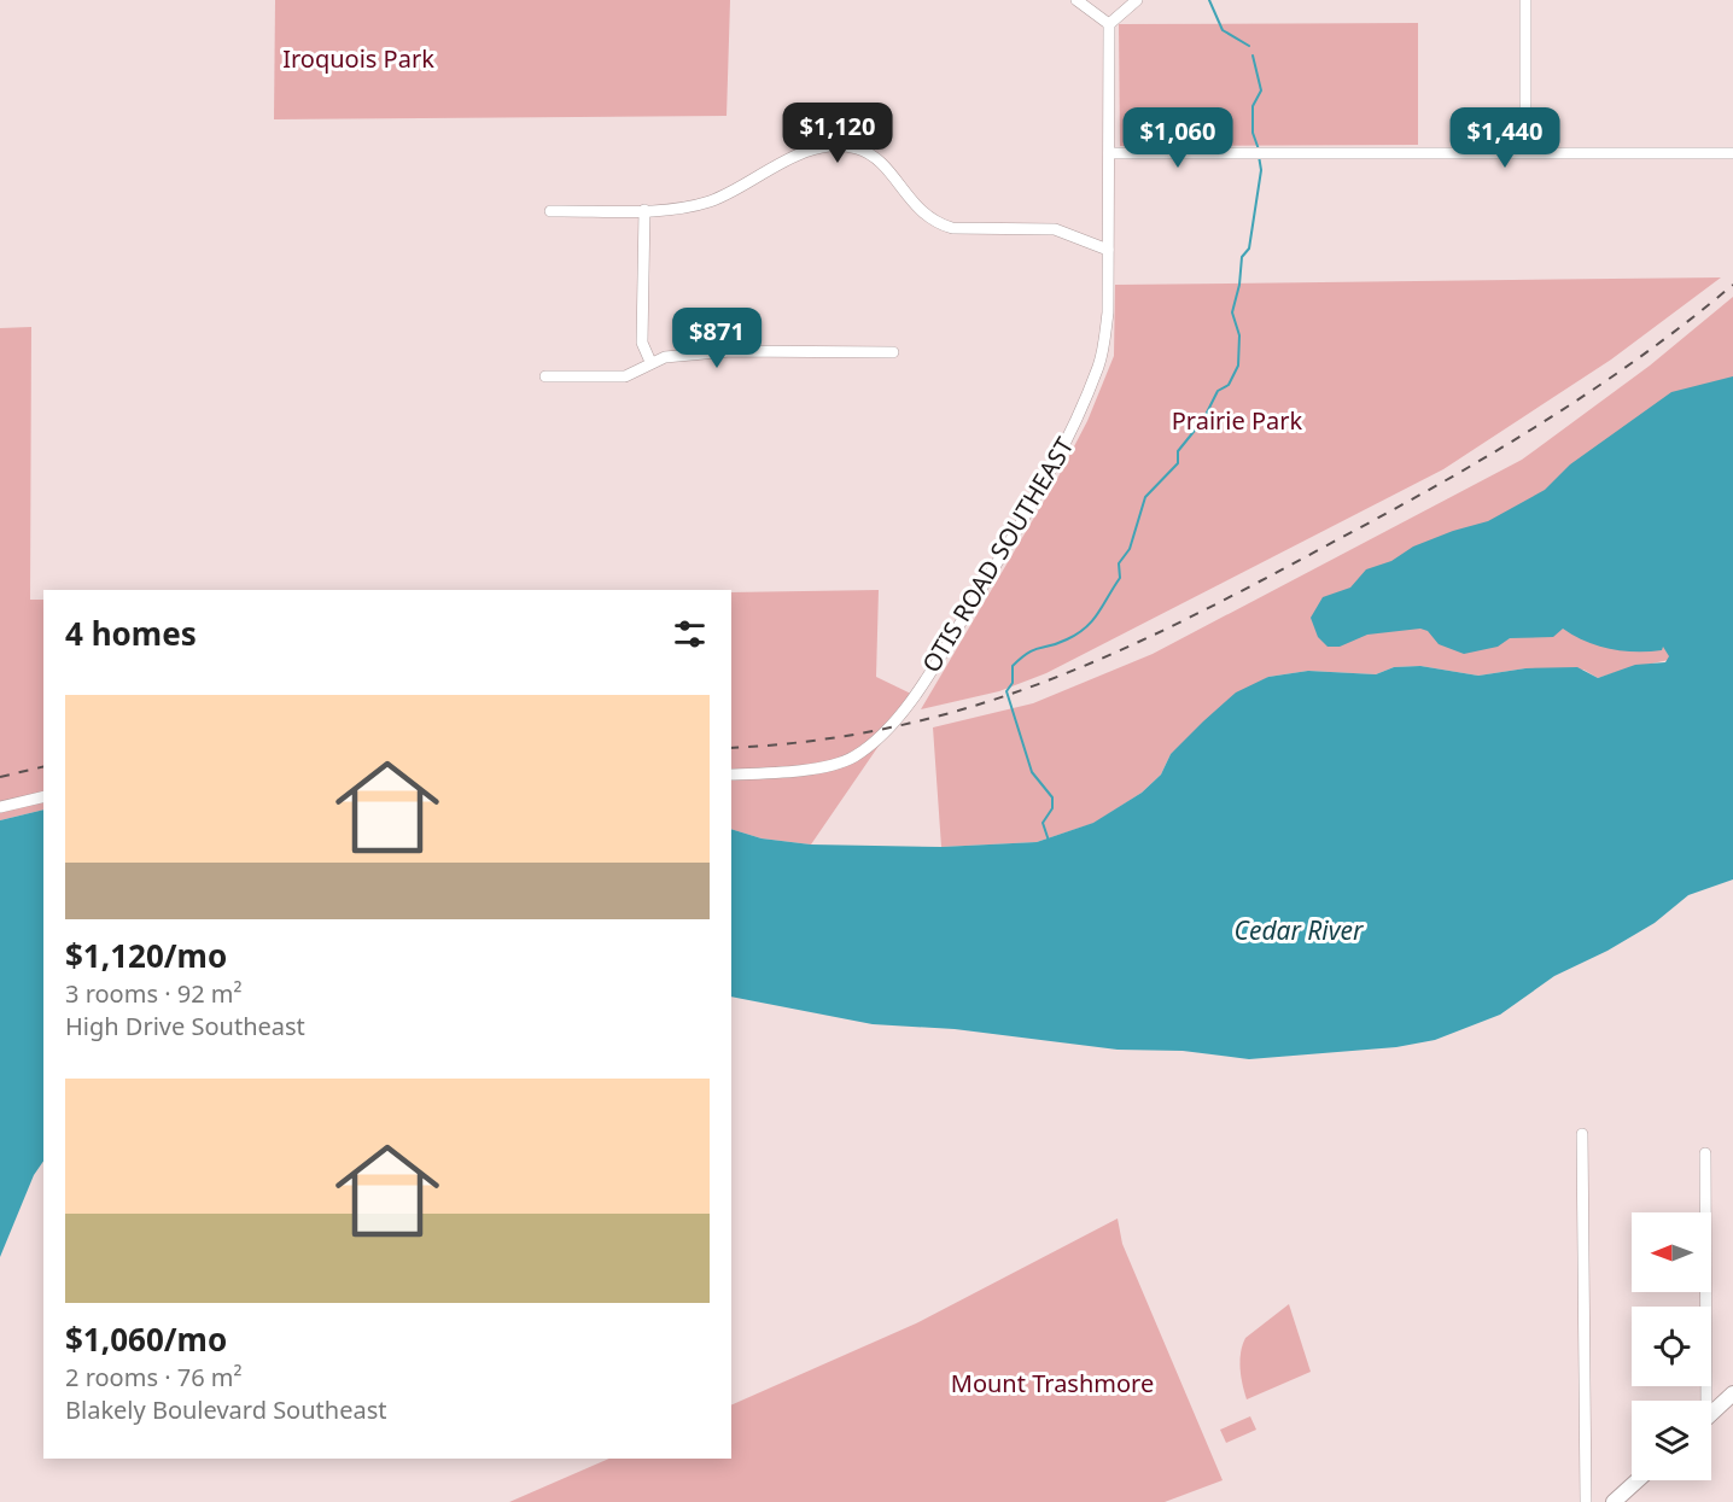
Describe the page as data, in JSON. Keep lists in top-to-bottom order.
{
  "streets": {
    "street": ["OTIS ROAD SOUTHEAST"]
  },
  "water": ["Cedar River"],
  "parks": ["Iroquois Park", "Prairie Park", "Mount Trashmore"],
  "north": "left",
  "page": {
    "price": [
      "$1,120",
      "$1,060",
      "$1,440",
      "$871"
    ],
    "heading": "4 homes",
    "list": [
      {
        "name": "$1,120/mo",
        "note": "3 rooms · 92 m² · High Drive Southeast"
      },
      {
        "name": "$1,060/mo",
        "note": "2 rooms · 76 m² · Blakely Boulevard Southeast"
      }
    ]
  }
}
